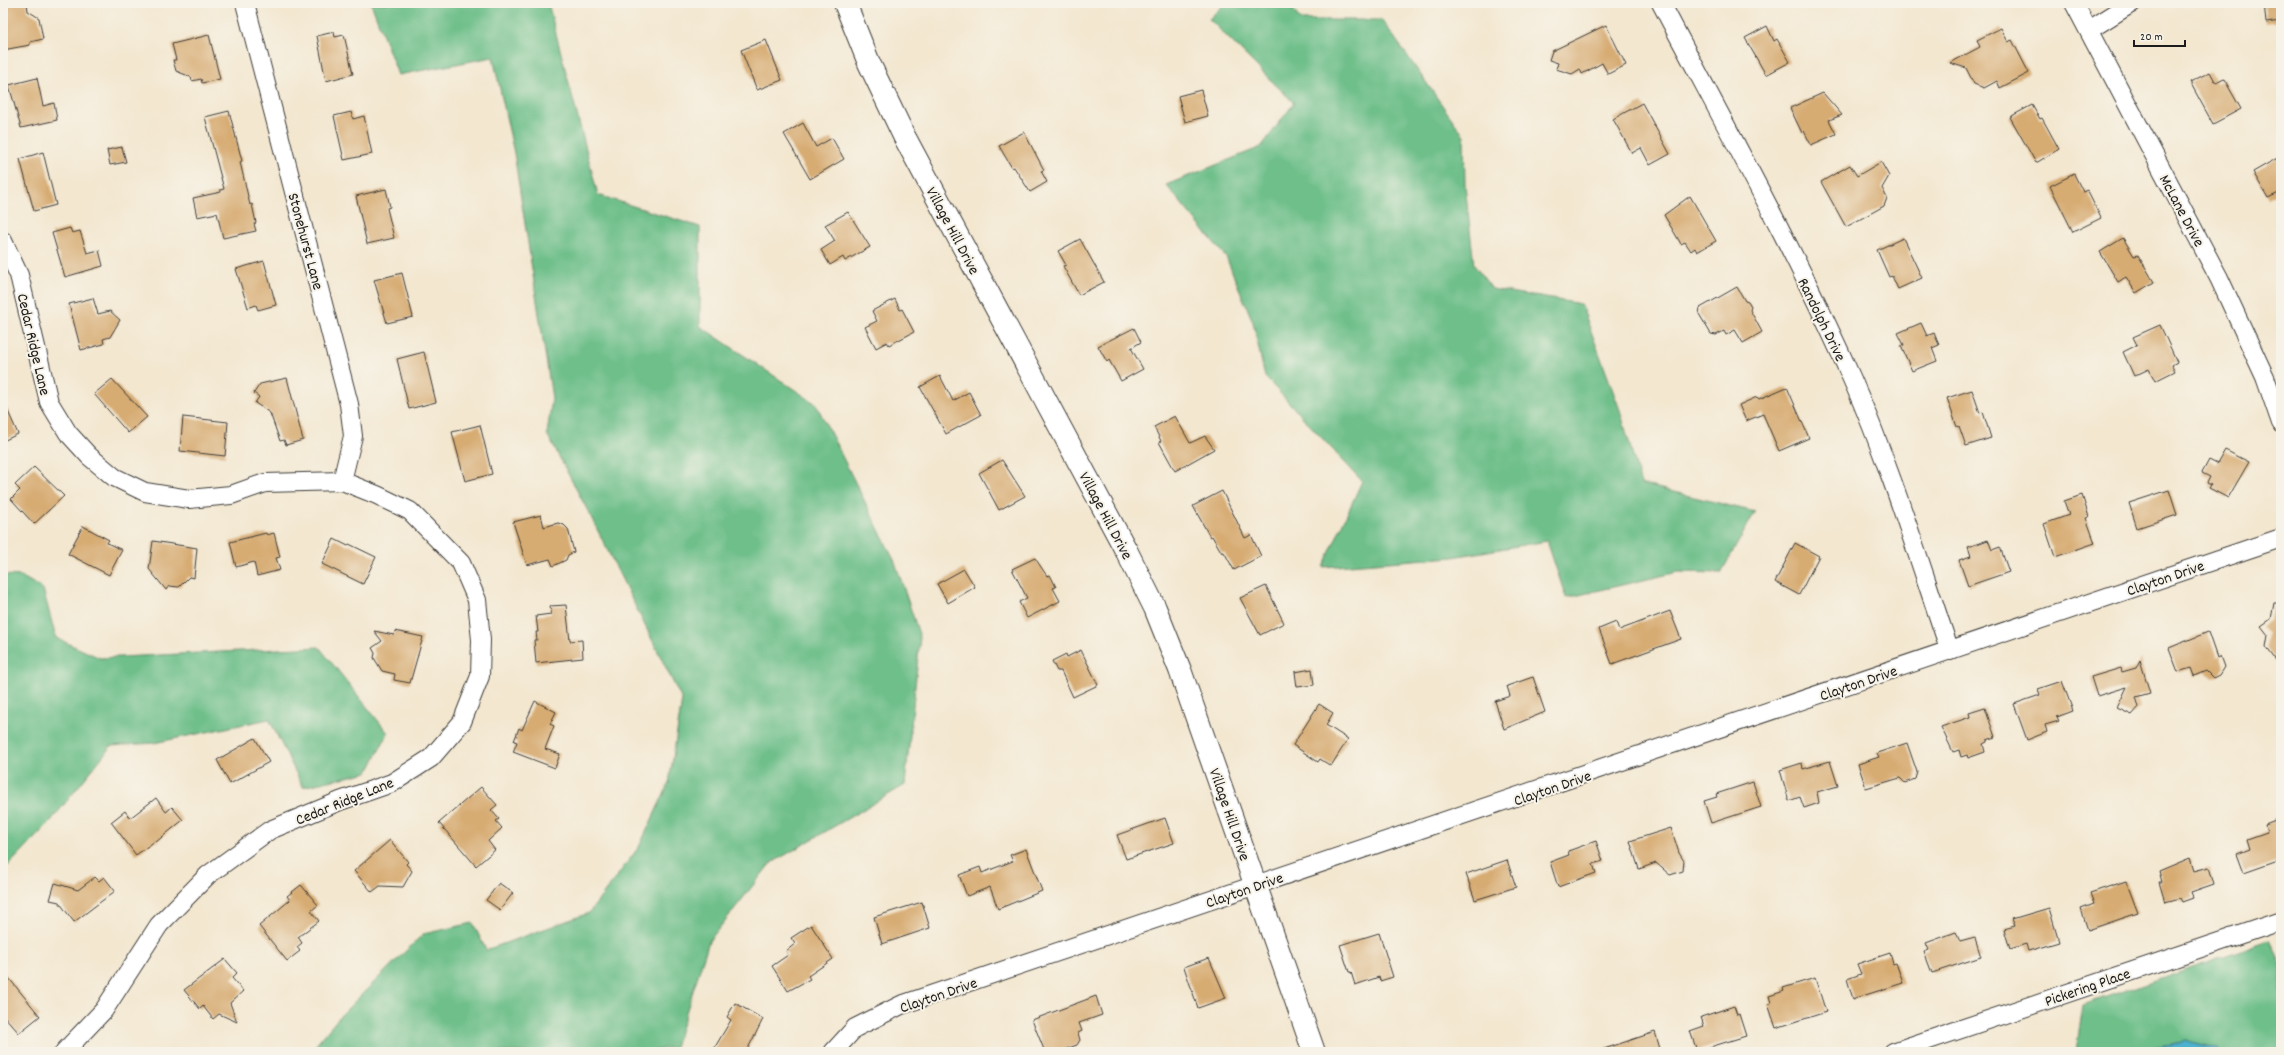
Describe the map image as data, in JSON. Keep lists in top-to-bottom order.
{
  "streets": {
    "street": [
      "McLane Drive",
      "Village Hill Drive",
      "Stonehurst Lane",
      "Randolph Drive",
      "Cedar Ridge Lane",
      "Clayton Drive",
      "Pickering Place"
    ]
  },
  "crossings": [
    ["Village Hill Drive", "Clayton Drive"],
    ["Stonehurst Lane", "Cedar Ridge Lane"],
    ["Randolph Drive", "Clayton Drive"]
  ],
  "scale_bar": "20 m"
}
